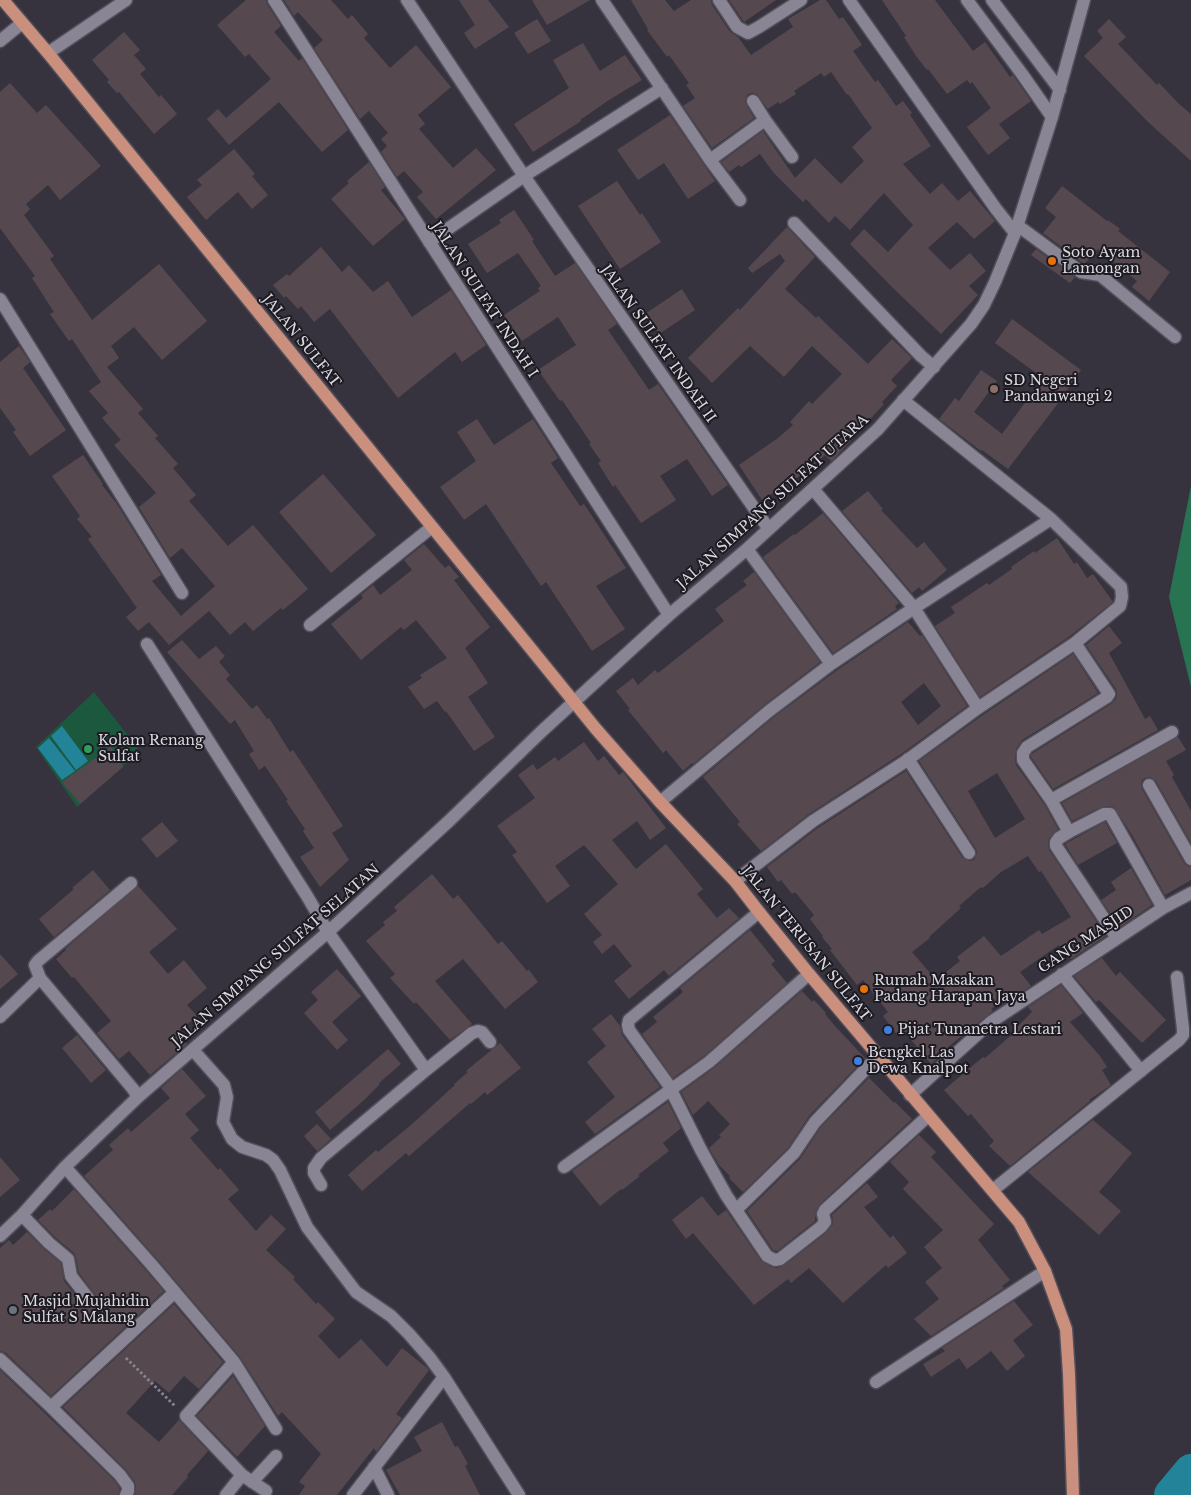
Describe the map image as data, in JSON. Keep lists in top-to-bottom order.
{
  "streets": {
    "main road": ["JALAN SULFAT", "JALAN TERUSAN SULFAT"],
    "street": [
      "JALAN SULFAT INDAH I",
      "JALAN SULFAT INDAH II",
      "JALAN SIMPANG SULFAT UTARA",
      "GANG MASJID",
      "JALAN SIMPANG SULFAT SELATAN"
    ]
  },
  "crossings": [
    ["JALAN SULFAT INDAH I", "JALAN SIMPANG SULFAT UTARA"],
    ["JALAN SULFAT", "JALAN SIMPANG SULFAT UTARA"],
    ["JALAN SULFAT", "JALAN TERUSAN SULFAT"],
    ["JALAN SULFAT", "JALAN SIMPANG SULFAT SELATAN"],
    ["JALAN SULFAT INDAH II", "JALAN SIMPANG SULFAT UTARA"],
    ["JALAN SIMPANG SULFAT UTARA", "JALAN TERUSAN SULFAT"],
    ["JALAN SIMPANG SULFAT UTARA", "JALAN SIMPANG SULFAT SELATAN"],
    ["GANG MASJID", "JALAN TERUSAN SULFAT"],
    ["JALAN TERUSAN SULFAT", "JALAN SIMPANG SULFAT SELATAN"]
  ],
  "places": [
    "Soto Ayam Lamongan",
    "SD Negeri Pandanwangi 2",
    "Kolam Renang Sulfat",
    "Rumah Masakan Padang Harapan Jaya",
    "Pijat Tunanetra Lestari",
    "Bengkel Las Dewa Knalpot",
    "Masjid Mujahidin Sulfat S Malang"
  ]
}
